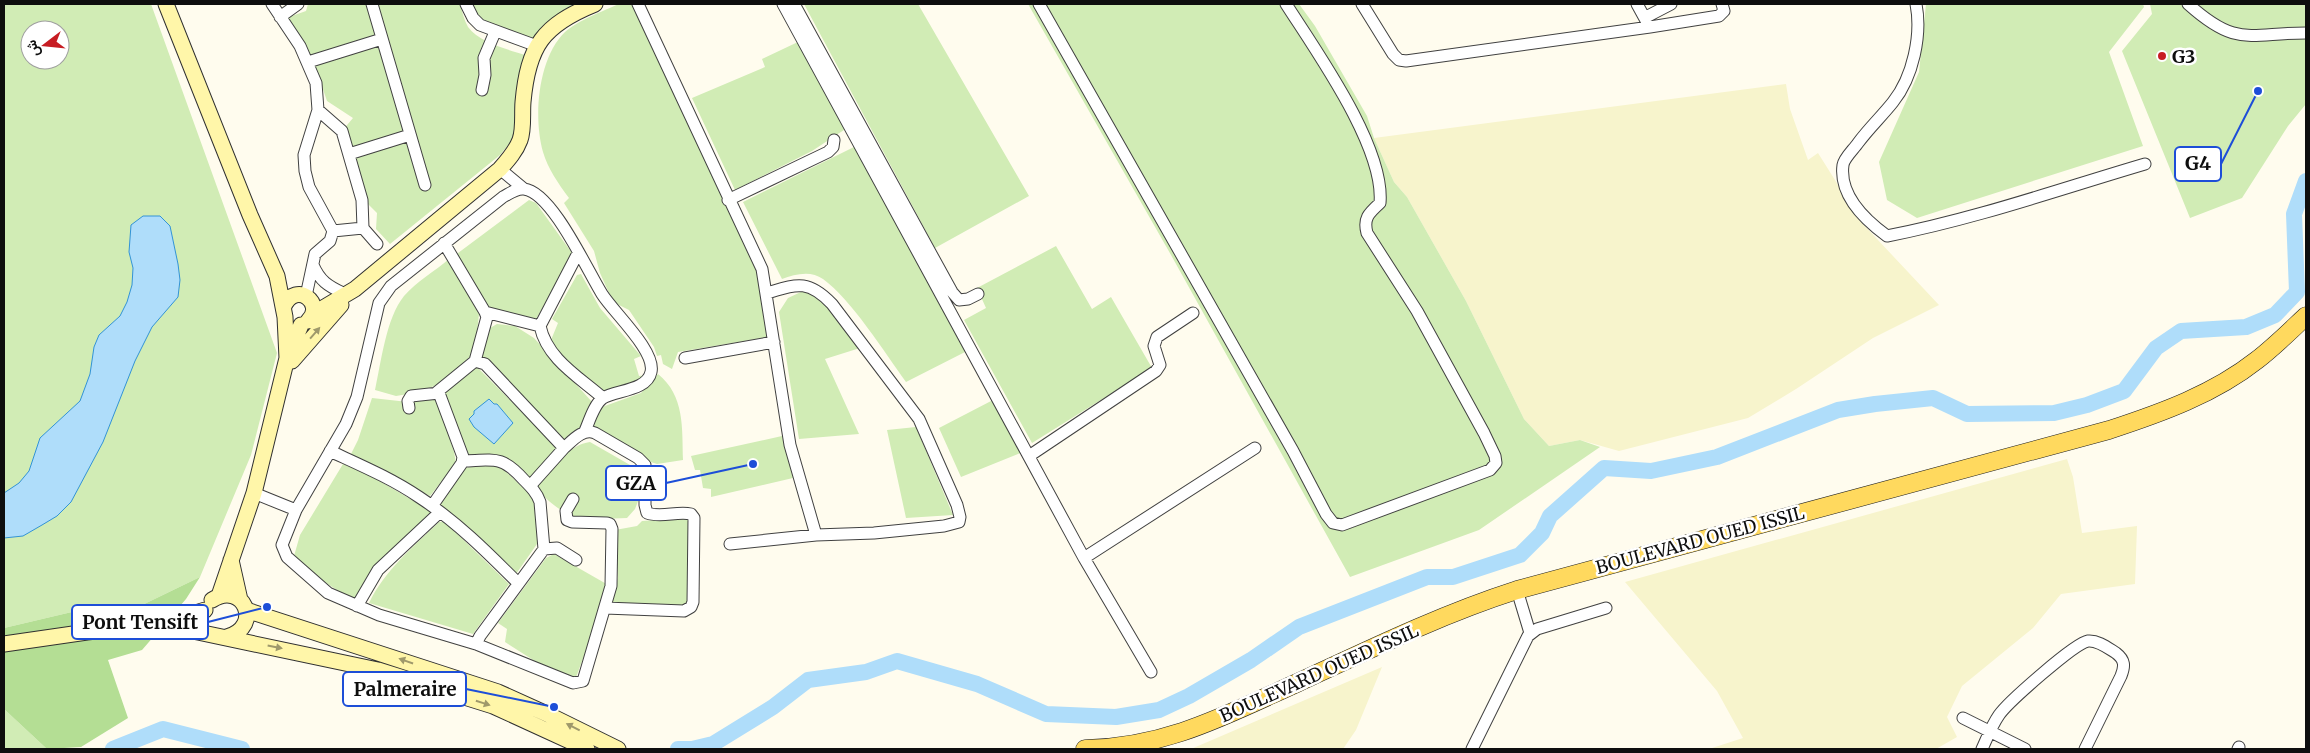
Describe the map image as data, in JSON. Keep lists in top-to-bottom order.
{
  "streets": {
    "main road": ["BOULEVARD OUED ISSIL"]
  },
  "places": [
    "G3",
    "G4",
    "GZA",
    "Pont Tensift",
    "Palmeraire"
  ],
  "north": "left"
}
